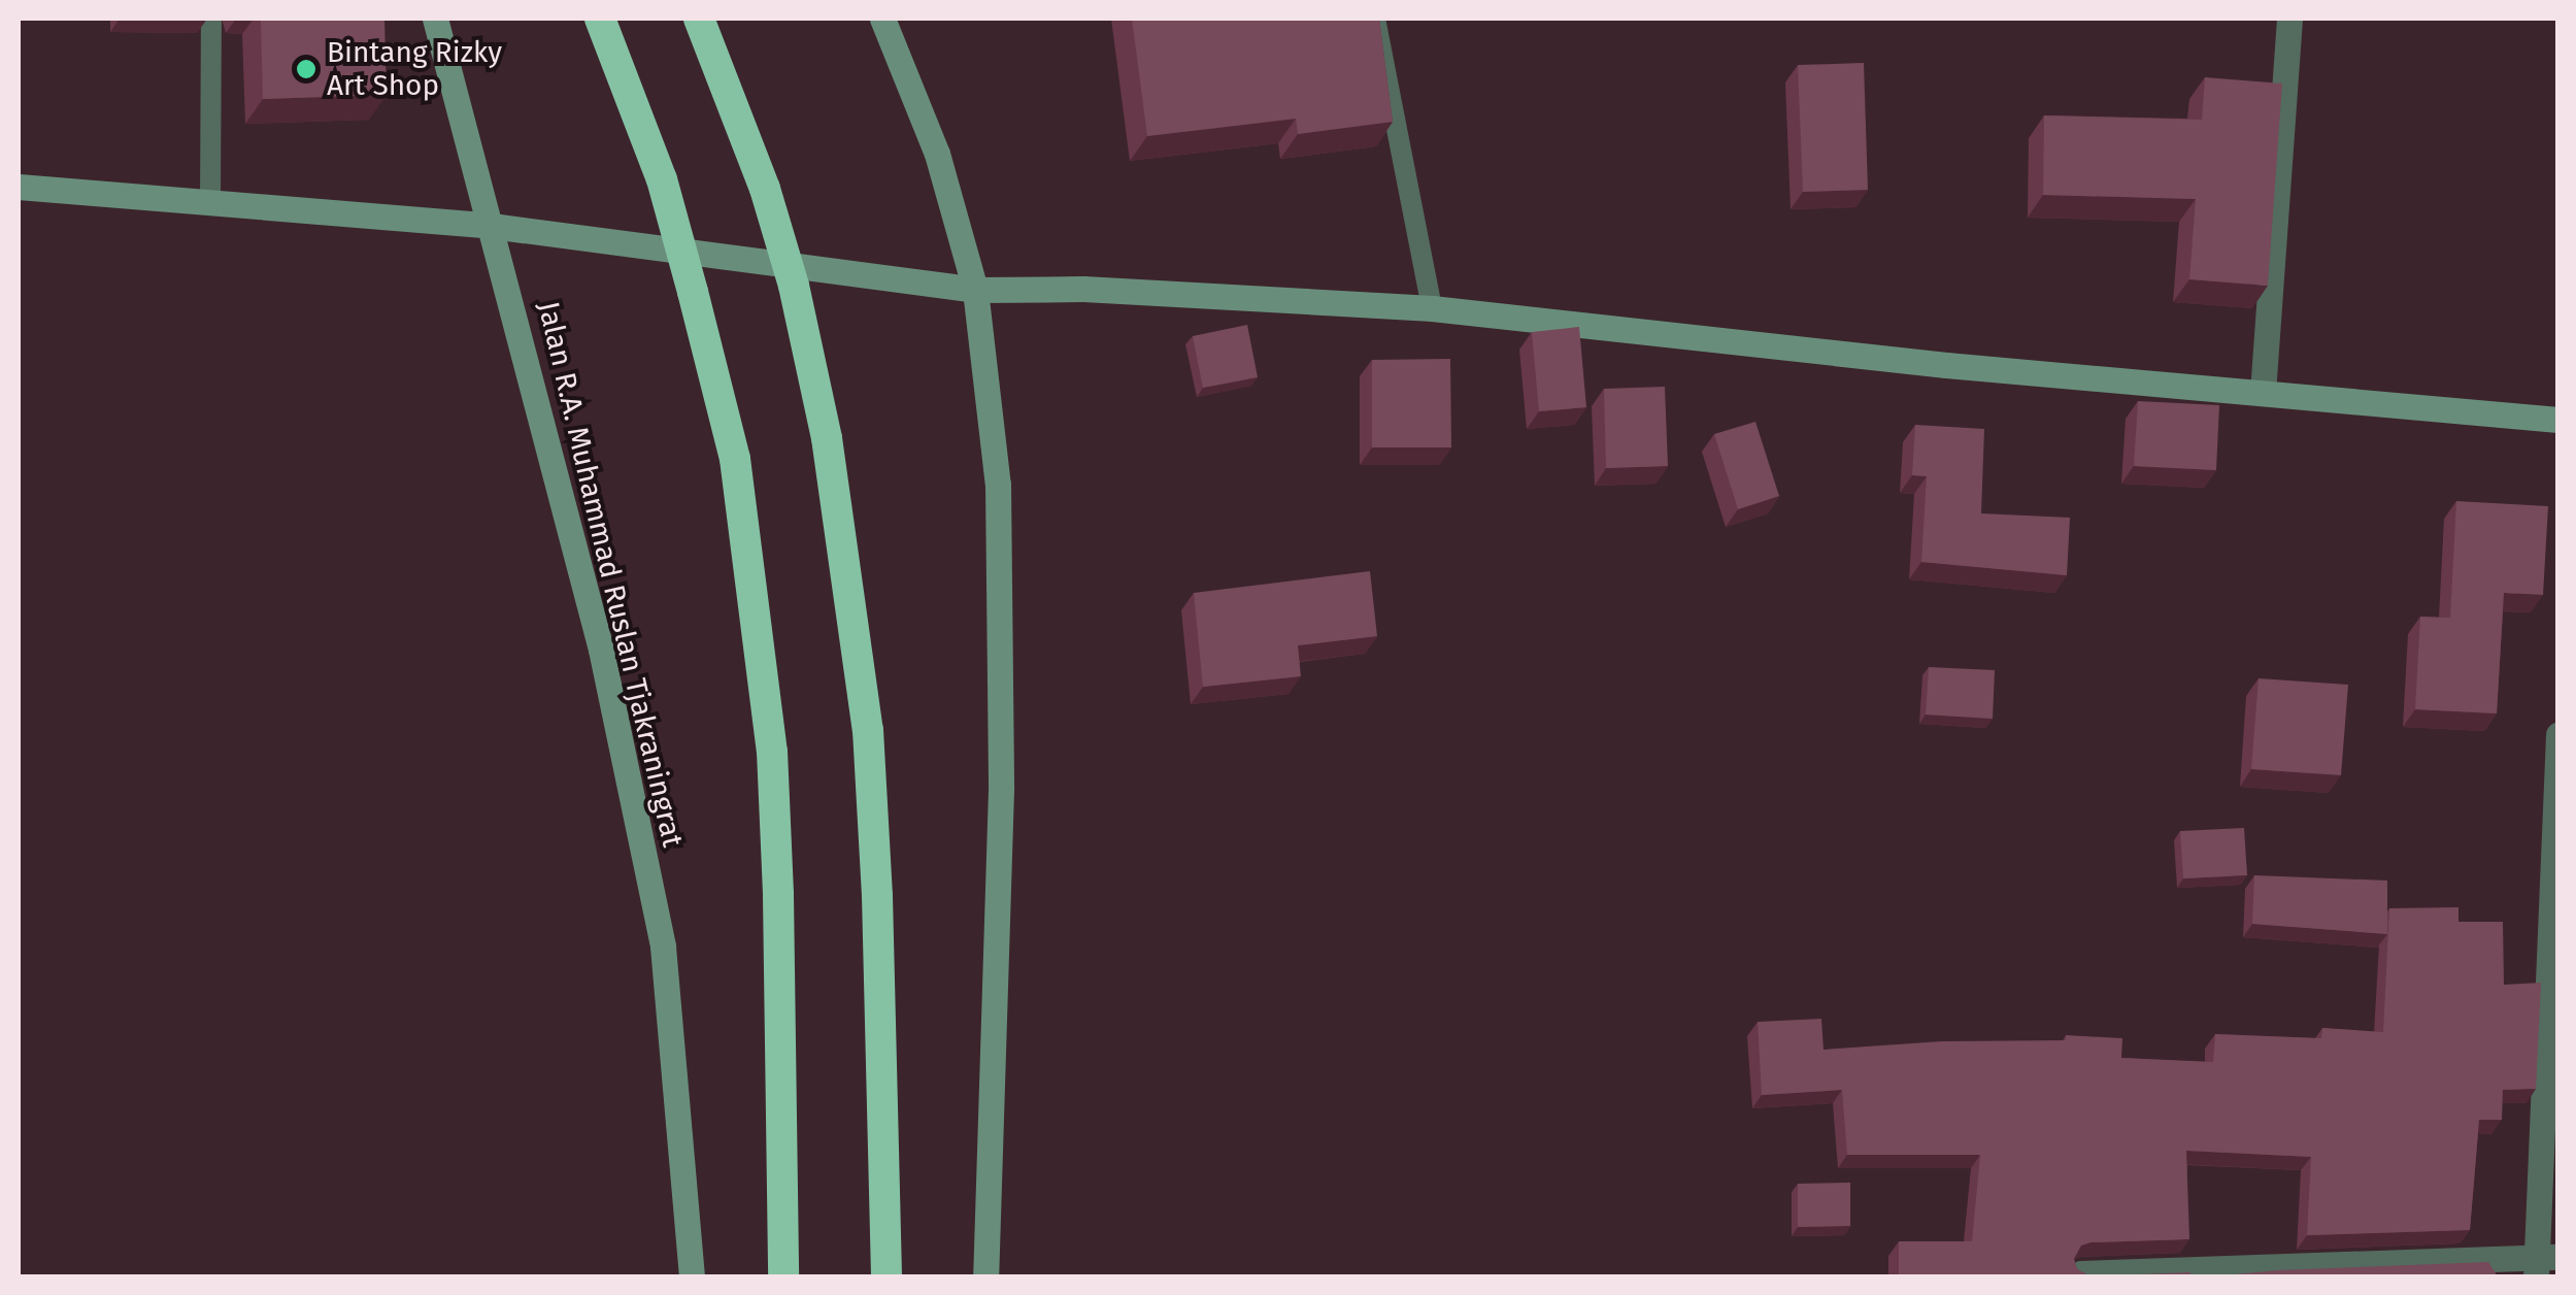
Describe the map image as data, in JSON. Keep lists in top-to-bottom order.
{
  "streets": {
    "street": ["Jalan R.A. Muhammad Ruslan Tjakraningrat"]
  },
  "places": ["Bintang Rizky Art Shop"]
}
